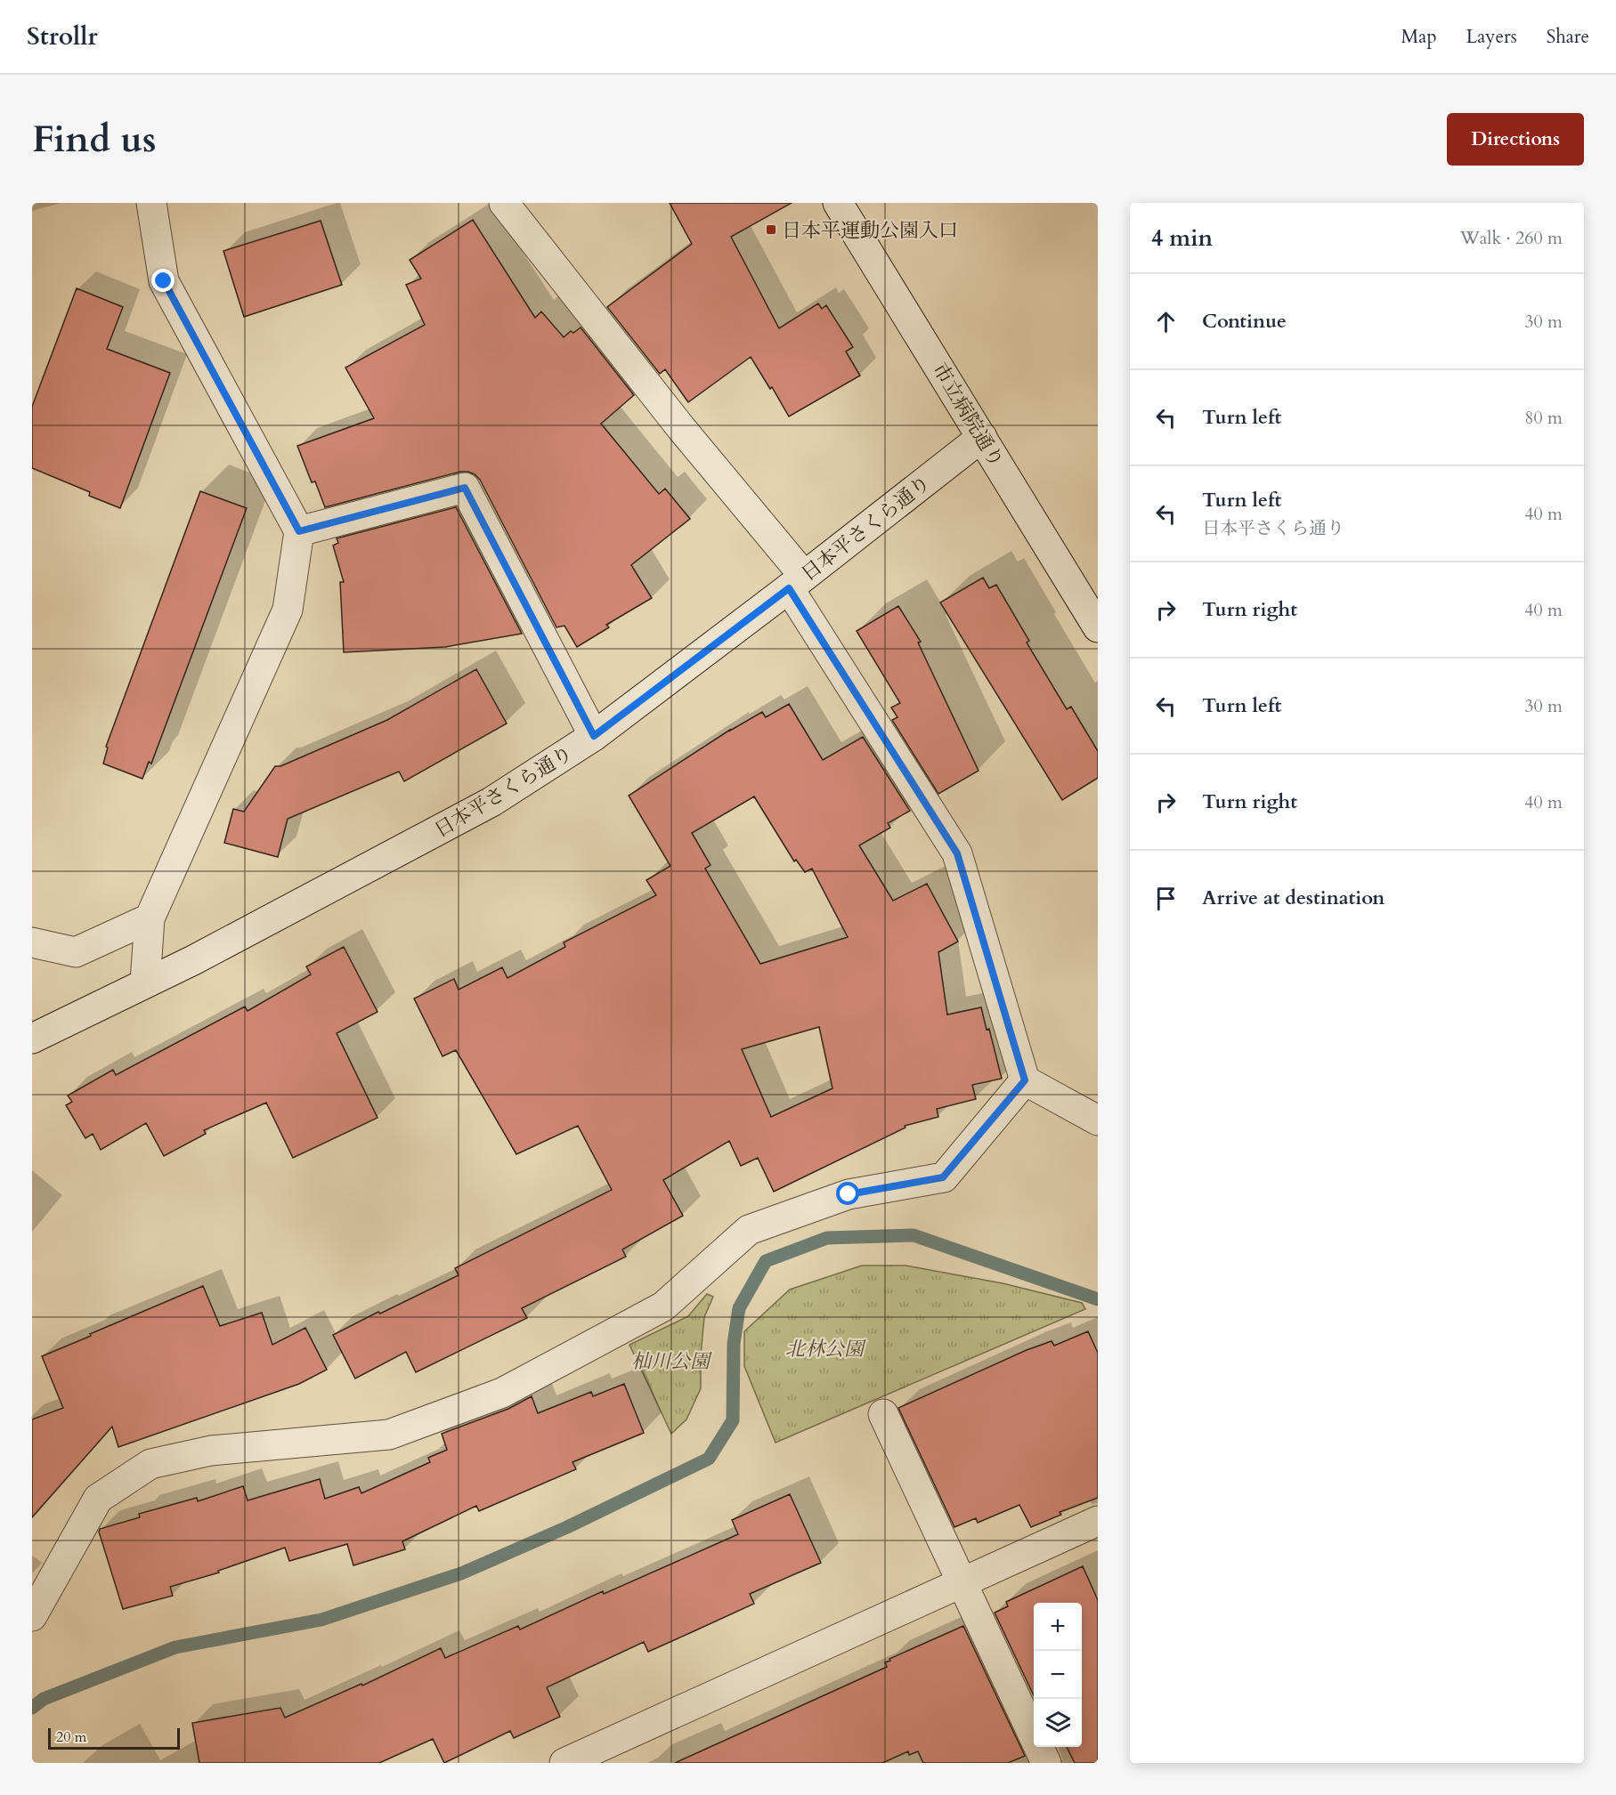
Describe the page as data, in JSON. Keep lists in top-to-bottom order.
{
  "streets": {
    "street": ["市立病院通り", "日本平さくら通り"]
  },
  "crossings": [
    ["市立病院通り", "日本平さくら通り"]
  ],
  "parks": ["北林公園", "杣川公園"],
  "places": {
    "transit": ["日本平運動公園入口"]
  },
  "scale_bar": "20 m",
  "page": {
    "header": "Strollr",
    "nav": ["Map", "Layers", "Share"],
    "buttons": "Directions",
    "title": "Find us",
    "heading": ["4 min", "Walk · 260 m"],
    "list": [
      ["Continue", "30 m"],
      ["Turn left", "80 m"],
      ["Turn left", "日本平さくら通り", "40 m"],
      ["Turn right", "40 m"],
      ["Turn left", "30 m"],
      ["Turn right", "40 m"],
      "Arrive at destination"
    ],
    "map_buttons": ["+", "−"],
    "scale": "20 m"
  }
}
